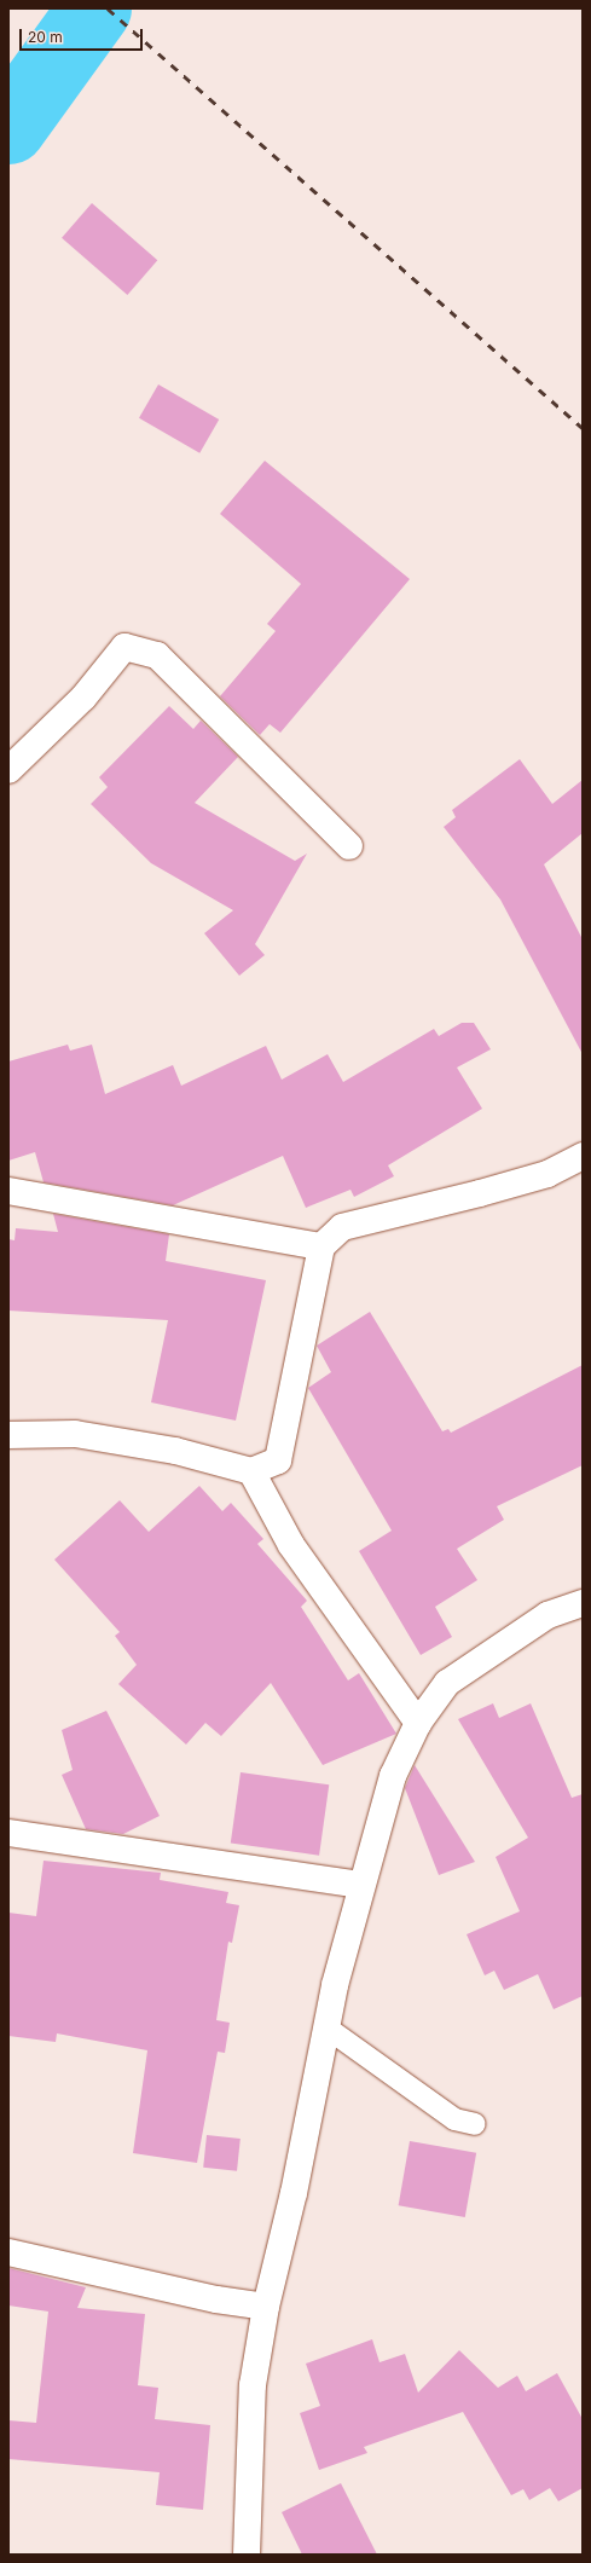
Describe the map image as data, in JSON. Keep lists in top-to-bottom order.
{
  "scale_bar": "20 m"
}
